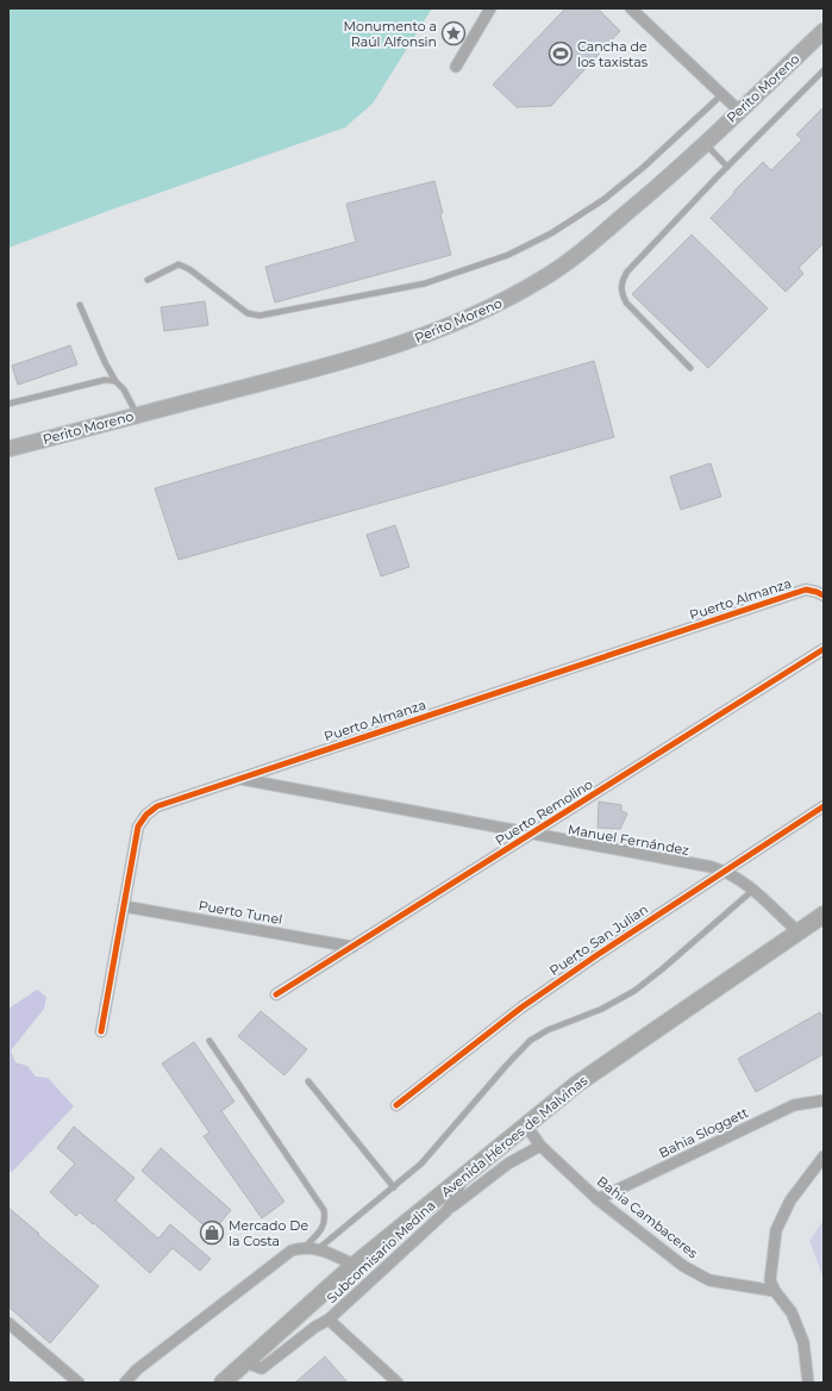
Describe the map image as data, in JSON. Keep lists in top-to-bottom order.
{
  "streets": {
    "highway": ["Avenida Héroes de Malvinas"],
    "main road": ["Perito Moreno"],
    "street": [
      "Puerto Almanza",
      "Puerto Remolino",
      "Manuel Fernández",
      "Puerto Tunel",
      "Puerto San Julian",
      "Bahia Sloggett",
      "Bahia Cambaceres",
      "Subcomisario Medina"
    ]
  },
  "crossings": [
    ["Puerto Almanza", "Manuel Fernández"],
    ["Puerto Almanza", "Puerto Tunel"],
    ["Puerto Remolino", "Manuel Fernández"],
    ["Puerto Remolino", "Puerto Tunel"],
    ["Manuel Fernández", "Puerto San Julian"],
    ["Manuel Fernández", "Avenida Héroes de Malvinas"],
    ["Bahia Sloggett", "Bahia Cambaceres"],
    ["Avenida Héroes de Malvinas", "Bahia Cambaceres"],
    ["Avenida Héroes de Malvinas", "Subcomisario Medina"]
  ],
  "places": {
    "place": ["Monumento a Raúl Alfonsin"],
    "sports": ["Cancha de los taxistas"],
    "shop": ["Mercado De la Costa"]
  }
}
